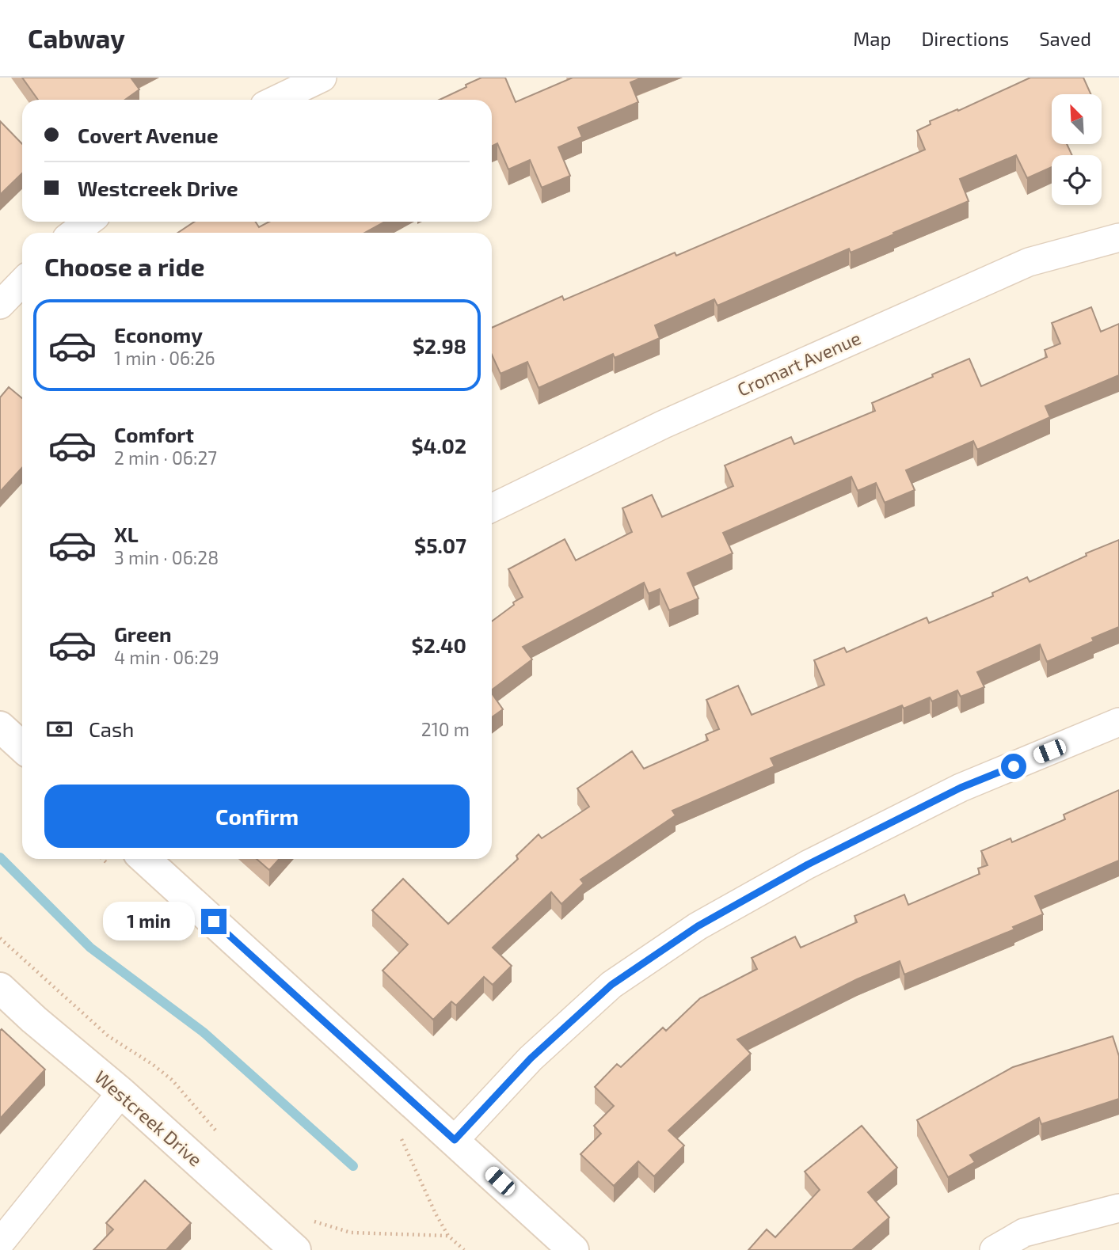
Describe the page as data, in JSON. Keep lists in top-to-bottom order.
{
  "streets": {
    "street": ["Cromart Avenue", "Westcreek Drive"]
  },
  "north": "top left",
  "page": {
    "header": "Cabway",
    "nav": ["Map", "Directions", "Saved"],
    "banner": ["Covert Avenue", "Westcreek Drive"],
    "heading": "Choose a ride",
    "list": [
      {
        "name": "Economy",
        "note": "1 min · 06:26",
        "value": "$2.98"
      },
      {
        "name": "Comfort",
        "note": "2 min · 06:27",
        "value": "$4.02"
      },
      {
        "name": "XL",
        "note": "3 min · 06:28",
        "value": "$5.07"
      },
      {
        "name": "Green",
        "note": "4 min · 06:29",
        "value": "$2.40"
      }
    ],
    "pay": ["Cash", "210 m"],
    "buttons": "Confirm",
    "bubble": "1 min"
  }
}
